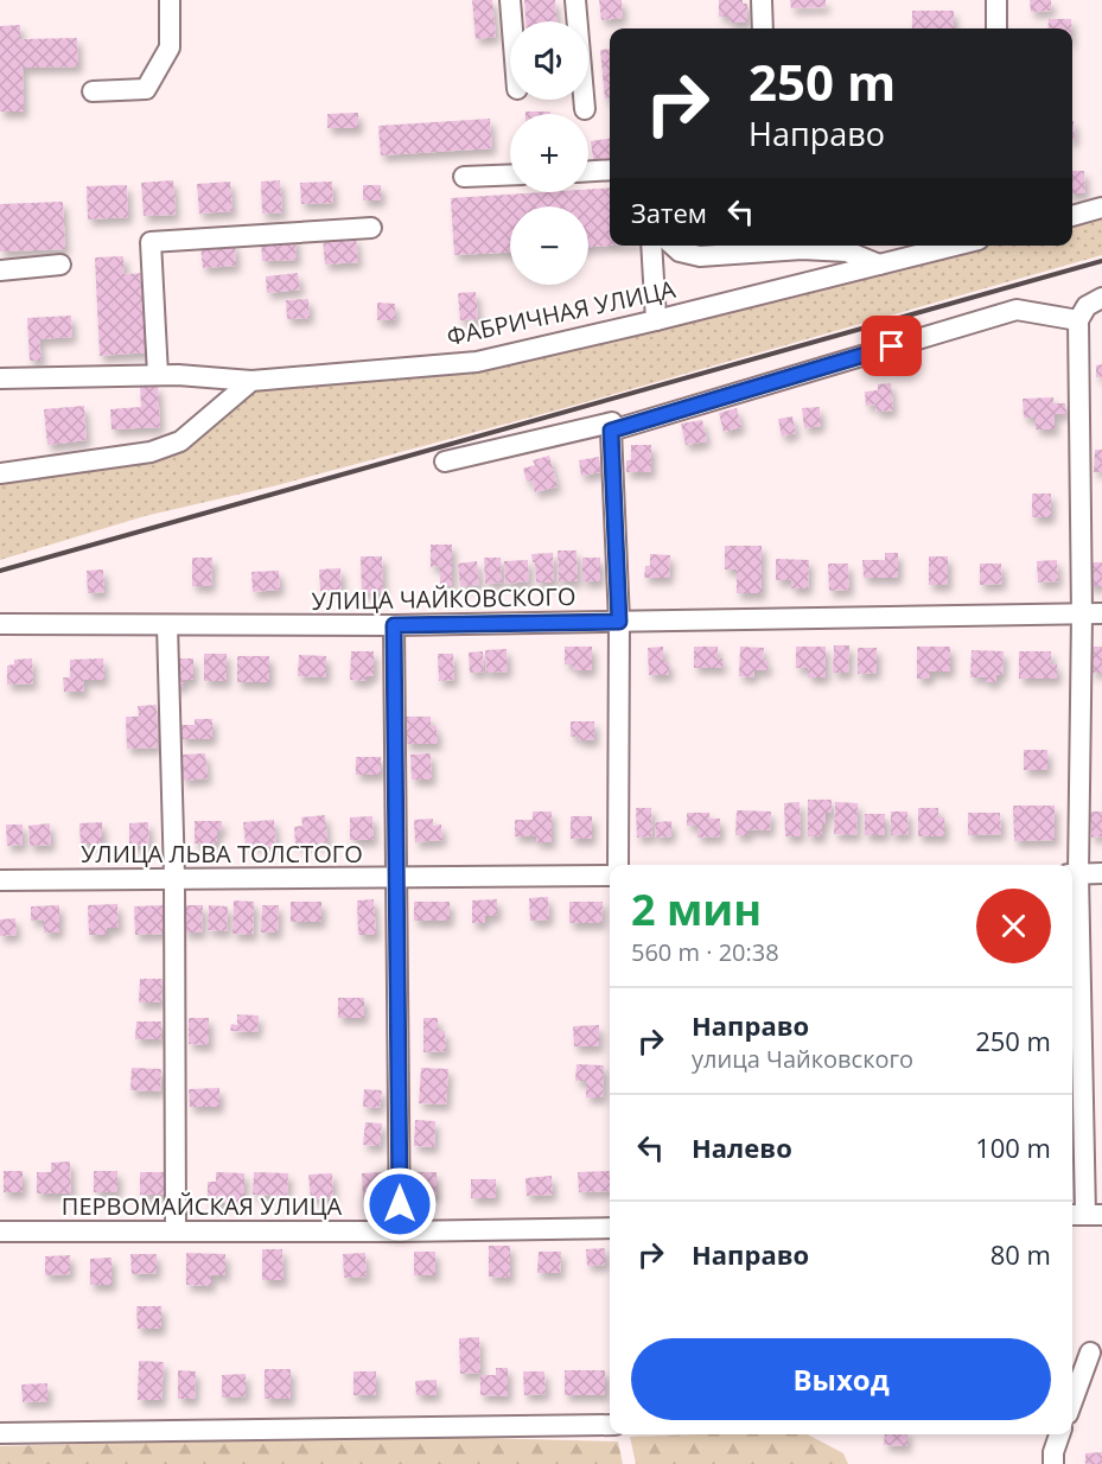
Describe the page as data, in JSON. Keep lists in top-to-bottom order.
{
  "streets": {
    "street": [
      "ФАБРИЧНАЯ УЛИЦА",
      "УЛИЦА ЧАЙКОВСКОГО",
      "УЛИЦА ЛЬВА ТОЛСТОГО",
      "ПЕРВОМАЙСКАЯ УЛИЦА"
    ]
  },
  "page": {
    "map_buttons": ["+", "−"],
    "turn": ["250 m", "Направо"],
    "then": "Затем",
    "heading": ["2 мин", "560 m · 20:38"],
    "list": [
      {
        "name": "Направо",
        "note": "улица Чайковского",
        "value": "250 m"
      },
      {
        "name": "Налево",
        "value": "100 m"
      },
      {
        "name": "Направо",
        "value": "80 m"
      }
    ],
    "buttons": "Выход"
  }
}
